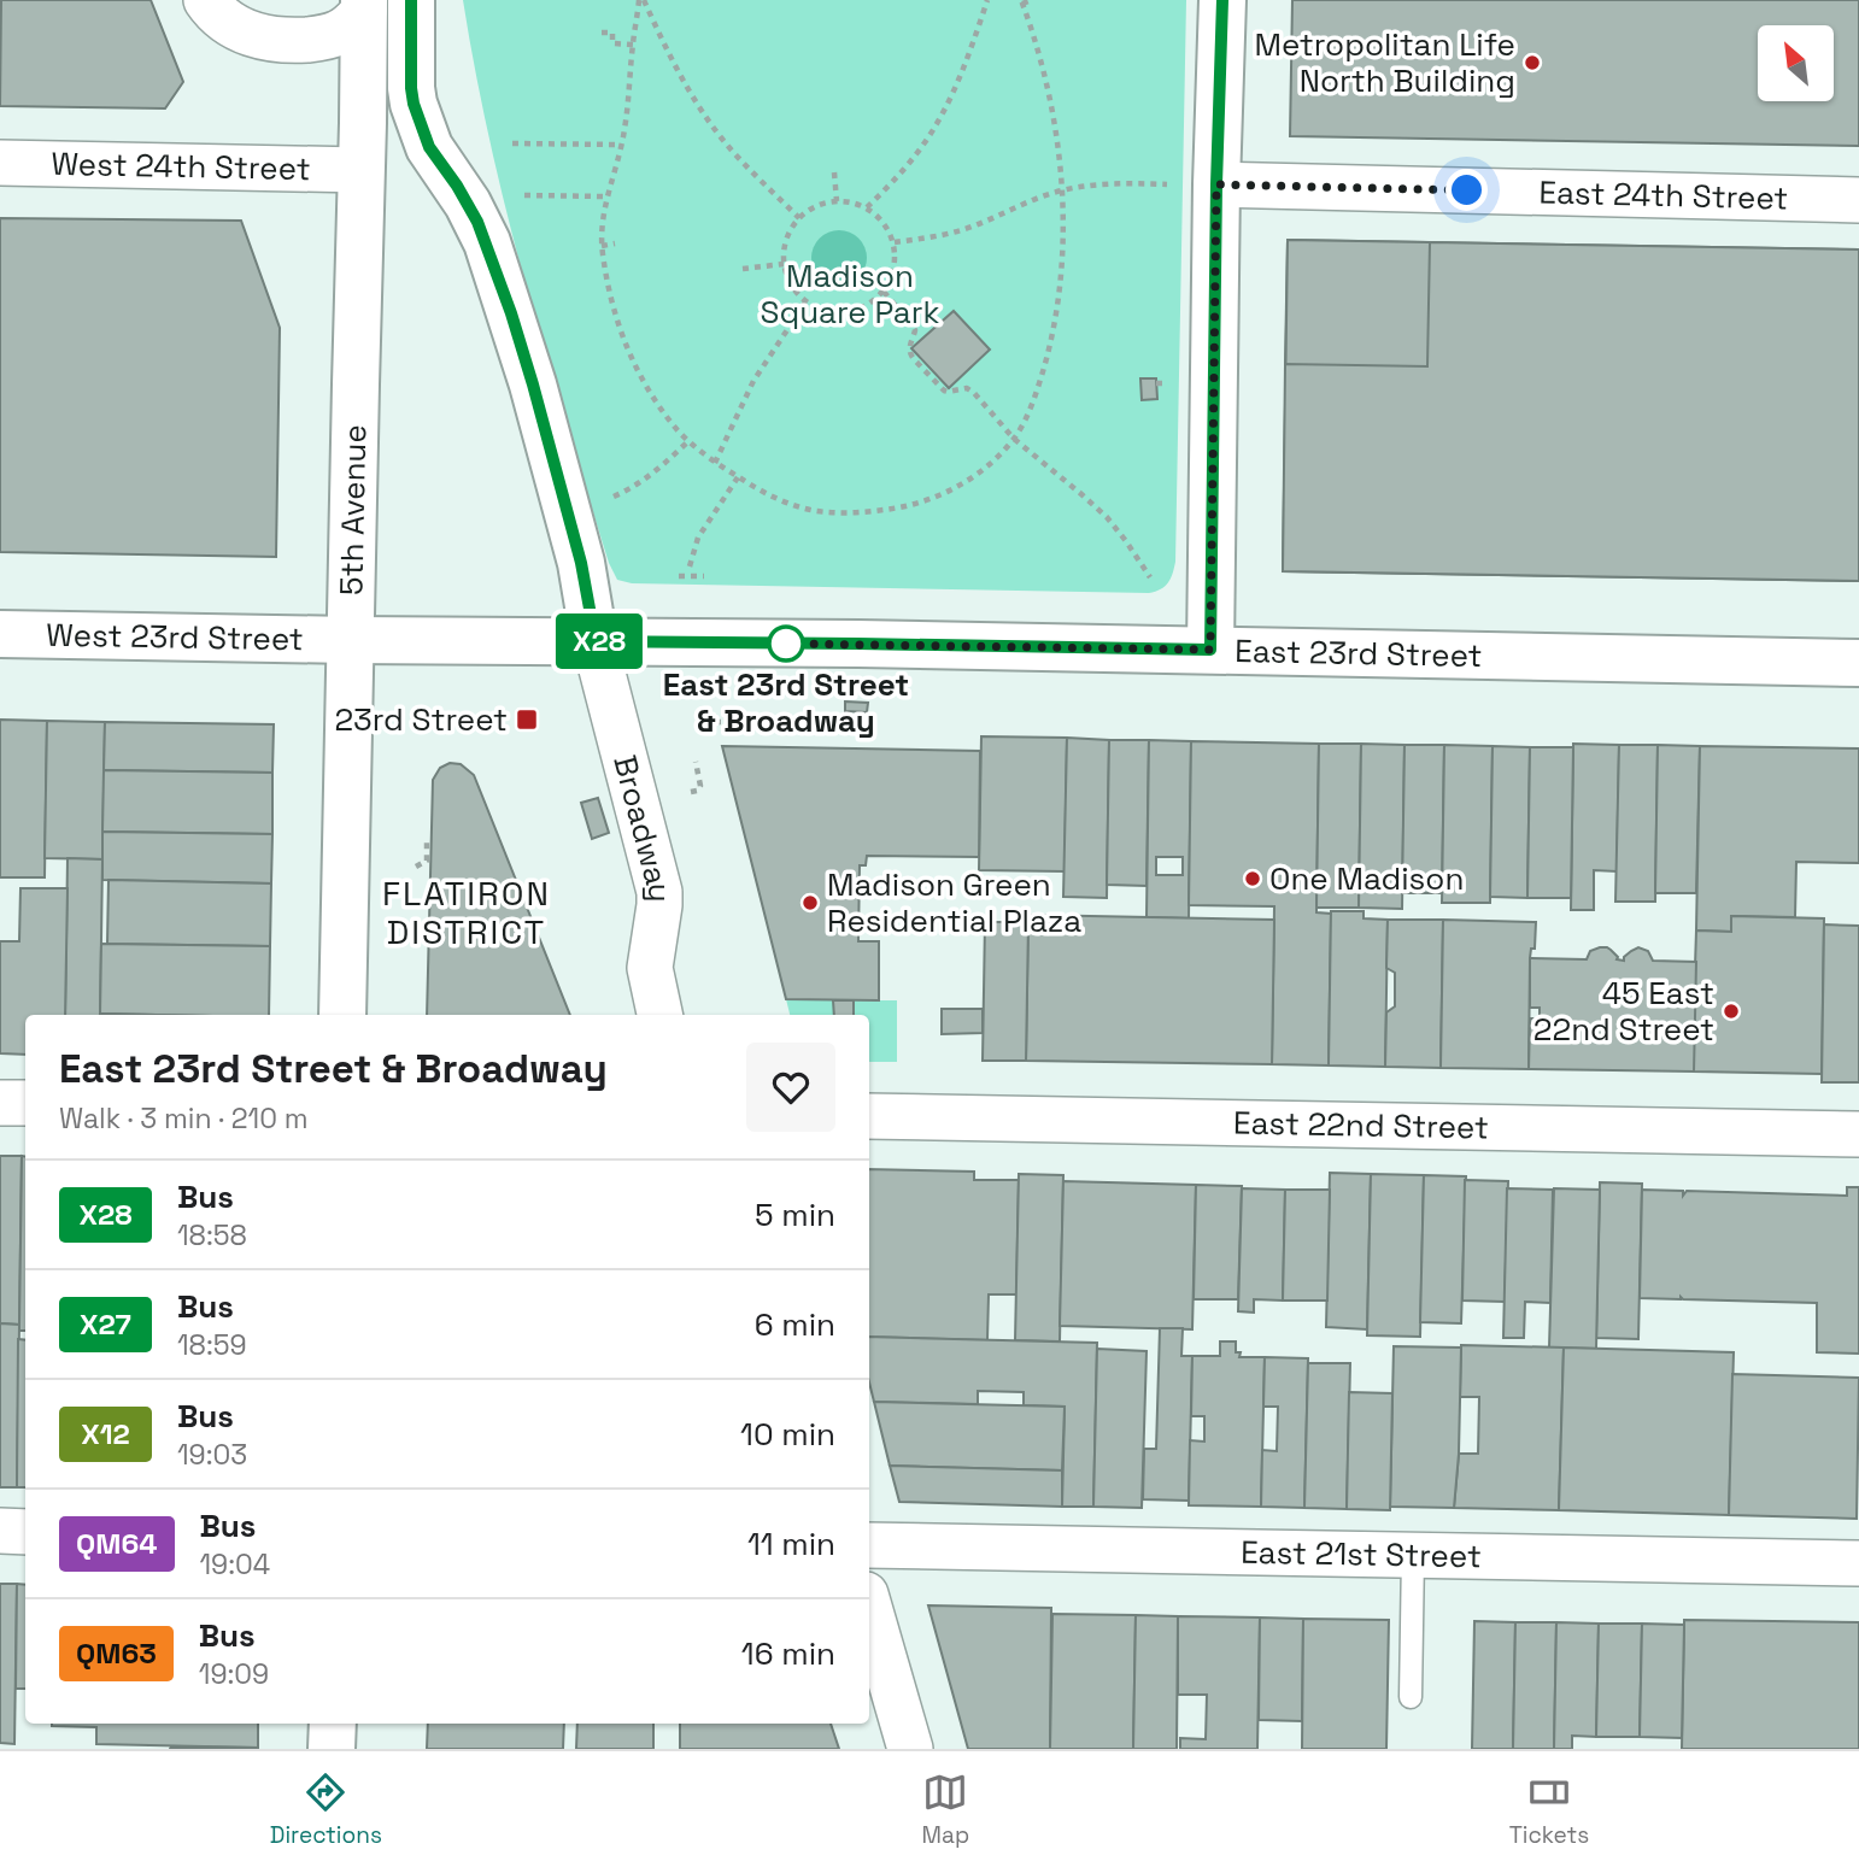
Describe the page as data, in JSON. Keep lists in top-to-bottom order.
{
  "streets": {
    "main road": ["5th Avenue", "West 23rd Street", "East 23rd Street"],
    "street": [
      "West 24th Street",
      "East 24th Street",
      "Broadway",
      "East 22nd Street",
      "East 21st Street"
    ]
  },
  "crossings": [
    ["West 24th Street", "5th Avenue"],
    ["5th Avenue", "West 23rd Street"],
    ["5th Avenue", "East 23rd Street"],
    ["West 23rd Street", "East 23rd Street"],
    ["East 23rd Street", "Broadway"]
  ],
  "districts": ["FLATIRON DISTRICT"],
  "parks": ["Madison Square Park"],
  "places": {
    "other": [
      "Metropolitan Life North Building",
      "East 23rd Street & Broadway",
      "One Madison",
      "Madison Green Residential Plaza",
      "45 East 22nd Street"
    ],
    "transit": ["23rd Street"]
  },
  "lines": ["bus line X28"],
  "north": "top left",
  "page": {
    "on_map": "X28",
    "heading": ["East 23rd Street & Broadway", "Walk · 3 min · 210 m"],
    "list": [
      {
        "mark": "X28",
        "name": "Bus",
        "note": "18:58",
        "value": "5 min"
      },
      {
        "mark": "X27",
        "name": "Bus",
        "note": "18:59",
        "value": "6 min"
      },
      {
        "mark": "X12",
        "name": "Bus",
        "note": "19:03",
        "value": "10 min"
      },
      {
        "mark": "QM64",
        "name": "Bus",
        "note": "19:04",
        "value": "11 min"
      },
      {
        "mark": "QM63",
        "name": "Bus",
        "note": "19:09",
        "value": "16 min"
      }
    ],
    "tabs": ["Directions", "Map", "Tickets"]
  }
}
